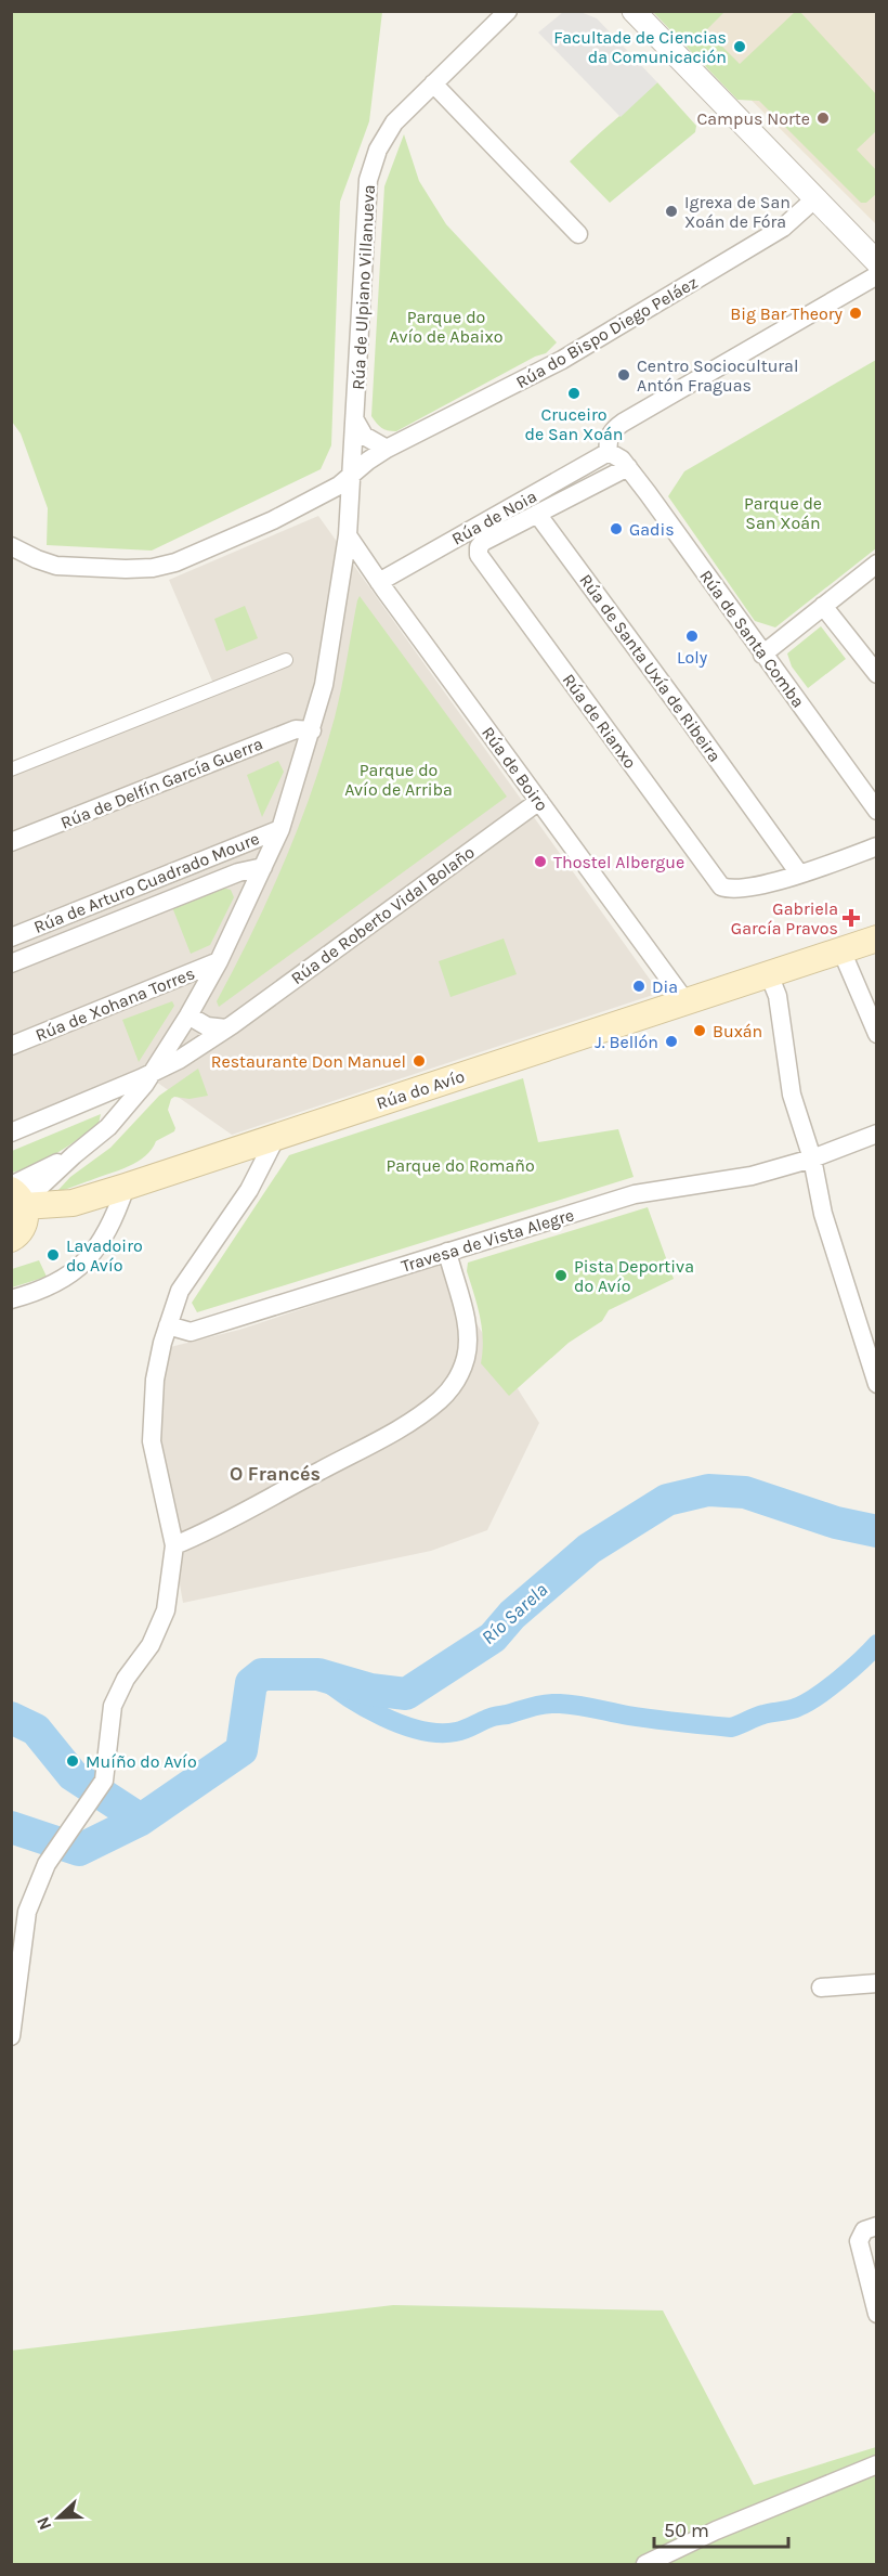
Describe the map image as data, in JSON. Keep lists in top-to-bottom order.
{
  "streets": {
    "main road": ["Rúa do Avío"],
    "street": [
      "Rúa de Ulpiano Villanueva",
      "Rúa do Bispo Diego Peláez",
      "Rúa de Noia",
      "Rúa de Santa Comba",
      "Rúa de Santa Uxía de Ribeira",
      "Rúa de Rianxo",
      "Rúa de Boiro",
      "Rúa de Delfín García Guerra",
      "Rúa de Arturo Cuadrado Moure",
      "Rúa de Roberto Vidal Bolaño",
      "Rúa de Xohana Torres",
      "Travesa de Vista Alegre"
    ]
  },
  "crossings": [
    ["Rúa de Ulpiano Villanueva", "Rúa do Bispo Diego Peláez"],
    ["Rúa de Ulpiano Villanueva", "Rúa de Boiro"],
    ["Rúa de Ulpiano Villanueva", "Rúa de Delfín García Guerra"],
    ["Rúa de Ulpiano Villanueva", "Rúa de Arturo Cuadrado Moure"],
    ["Rúa de Ulpiano Villanueva", "Rúa de Roberto Vidal Bolaño"],
    ["Rúa de Ulpiano Villanueva", "Rúa de Xohana Torres"],
    ["Rúa de Ulpiano Villanueva", "Rúa do Avío"],
    ["Rúa de Noia", "Rúa de Santa Comba"],
    ["Rúa de Noia", "Rúa de Santa Uxía de Ribeira"],
    ["Rúa de Noia", "Rúa de Rianxo"],
    ["Rúa de Noia", "Rúa de Boiro"],
    ["Rúa de Santa Uxía de Ribeira", "Rúa de Rianxo"],
    ["Rúa de Boiro", "Rúa de Roberto Vidal Bolaño"],
    ["Rúa de Boiro", "Rúa do Avío"]
  ],
  "districts": ["O Francés"],
  "water": ["Río Sarela"],
  "parks": [
    "Parque do Avío de Abaixo",
    "Parque de San Xoán",
    "Parque do Avío de Arriba",
    "Parque do Romaño"
  ],
  "places": {
    "other": [
      "Facultade de Ciencias da Comunicación",
      "Campus Norte",
      "Igrexa de San Xoán de Fóra",
      "Big Bar Theory",
      "Centro Sociocultural Antón Fraguas",
      "Cruceiro de San Xoán",
      "Gadis",
      "Loly",
      "Thostel Albergue",
      "Dia",
      "Buxán",
      "J. Bellón",
      "Restaurante Don Manuel",
      "Lavadoiro do Avío",
      "Pista Deportiva do Avío",
      "Muíño do Avío"
    ],
    "health": ["Gabriela García Pravos"]
  },
  "scale_bar": "50 m",
  "north": "left"
}
